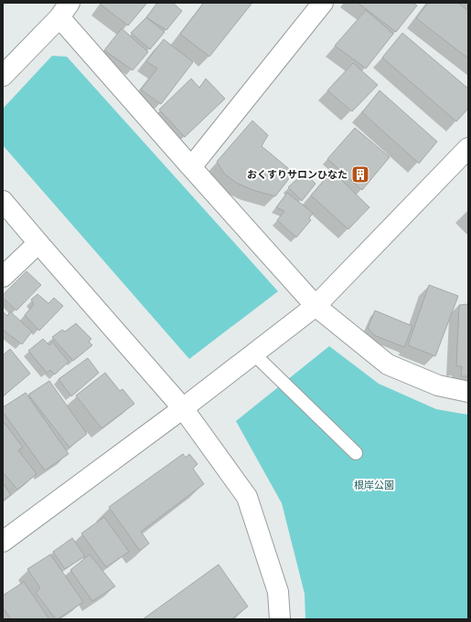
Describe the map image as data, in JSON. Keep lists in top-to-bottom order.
{
  "parks": ["根岸公園"],
  "places": {
    "building": ["おくすりサロンひなた"]
  }
}
